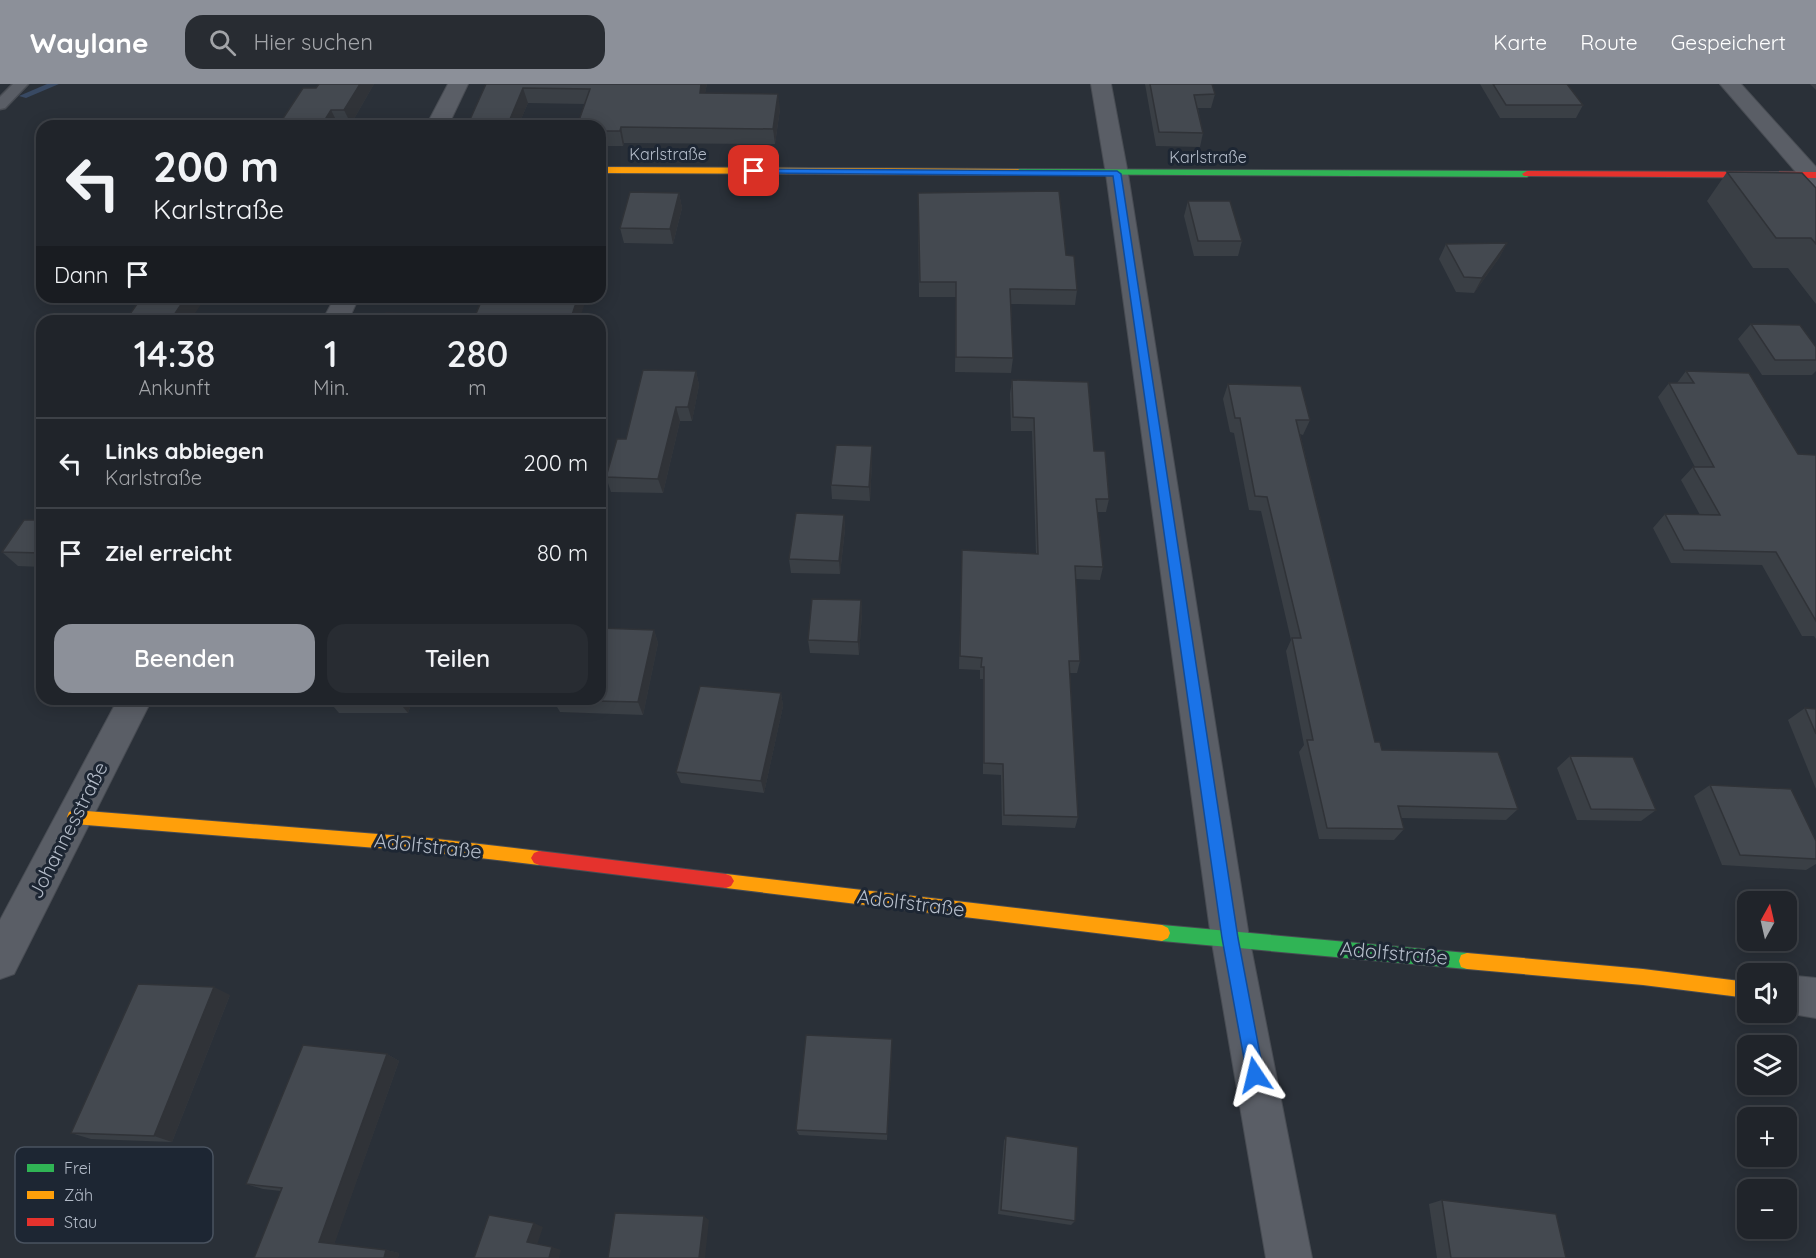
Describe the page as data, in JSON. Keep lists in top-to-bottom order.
{
  "streets": {
    "street": ["Karlstraße", "Johannesstraße", "Adolfstraße"]
  },
  "crossings": [
    ["Johannesstraße", "Adolfstraße"]
  ],
  "legend": ["Frei", "Zäh", "Stau"],
  "north": "top",
  "page": {
    "header": "Waylane",
    "search": "Hier suchen",
    "nav": ["Karte", "Route", "Gespeichert"],
    "turn": ["200 m", "Karlstraße"],
    "then": "Dann",
    "eta": [
      "14:38",
      "Ankunft",
      "1",
      "Min.",
      "280",
      "m"
    ],
    "list": [
      {
        "name": "Links abbiegen",
        "note": "Karlstraße",
        "value": "200 m"
      },
      {
        "name": "Ziel erreicht",
        "value": "80 m"
      }
    ],
    "buttons": ["Beenden", "Teilen"],
    "map_buttons": ["+", "−"]
  }
}
